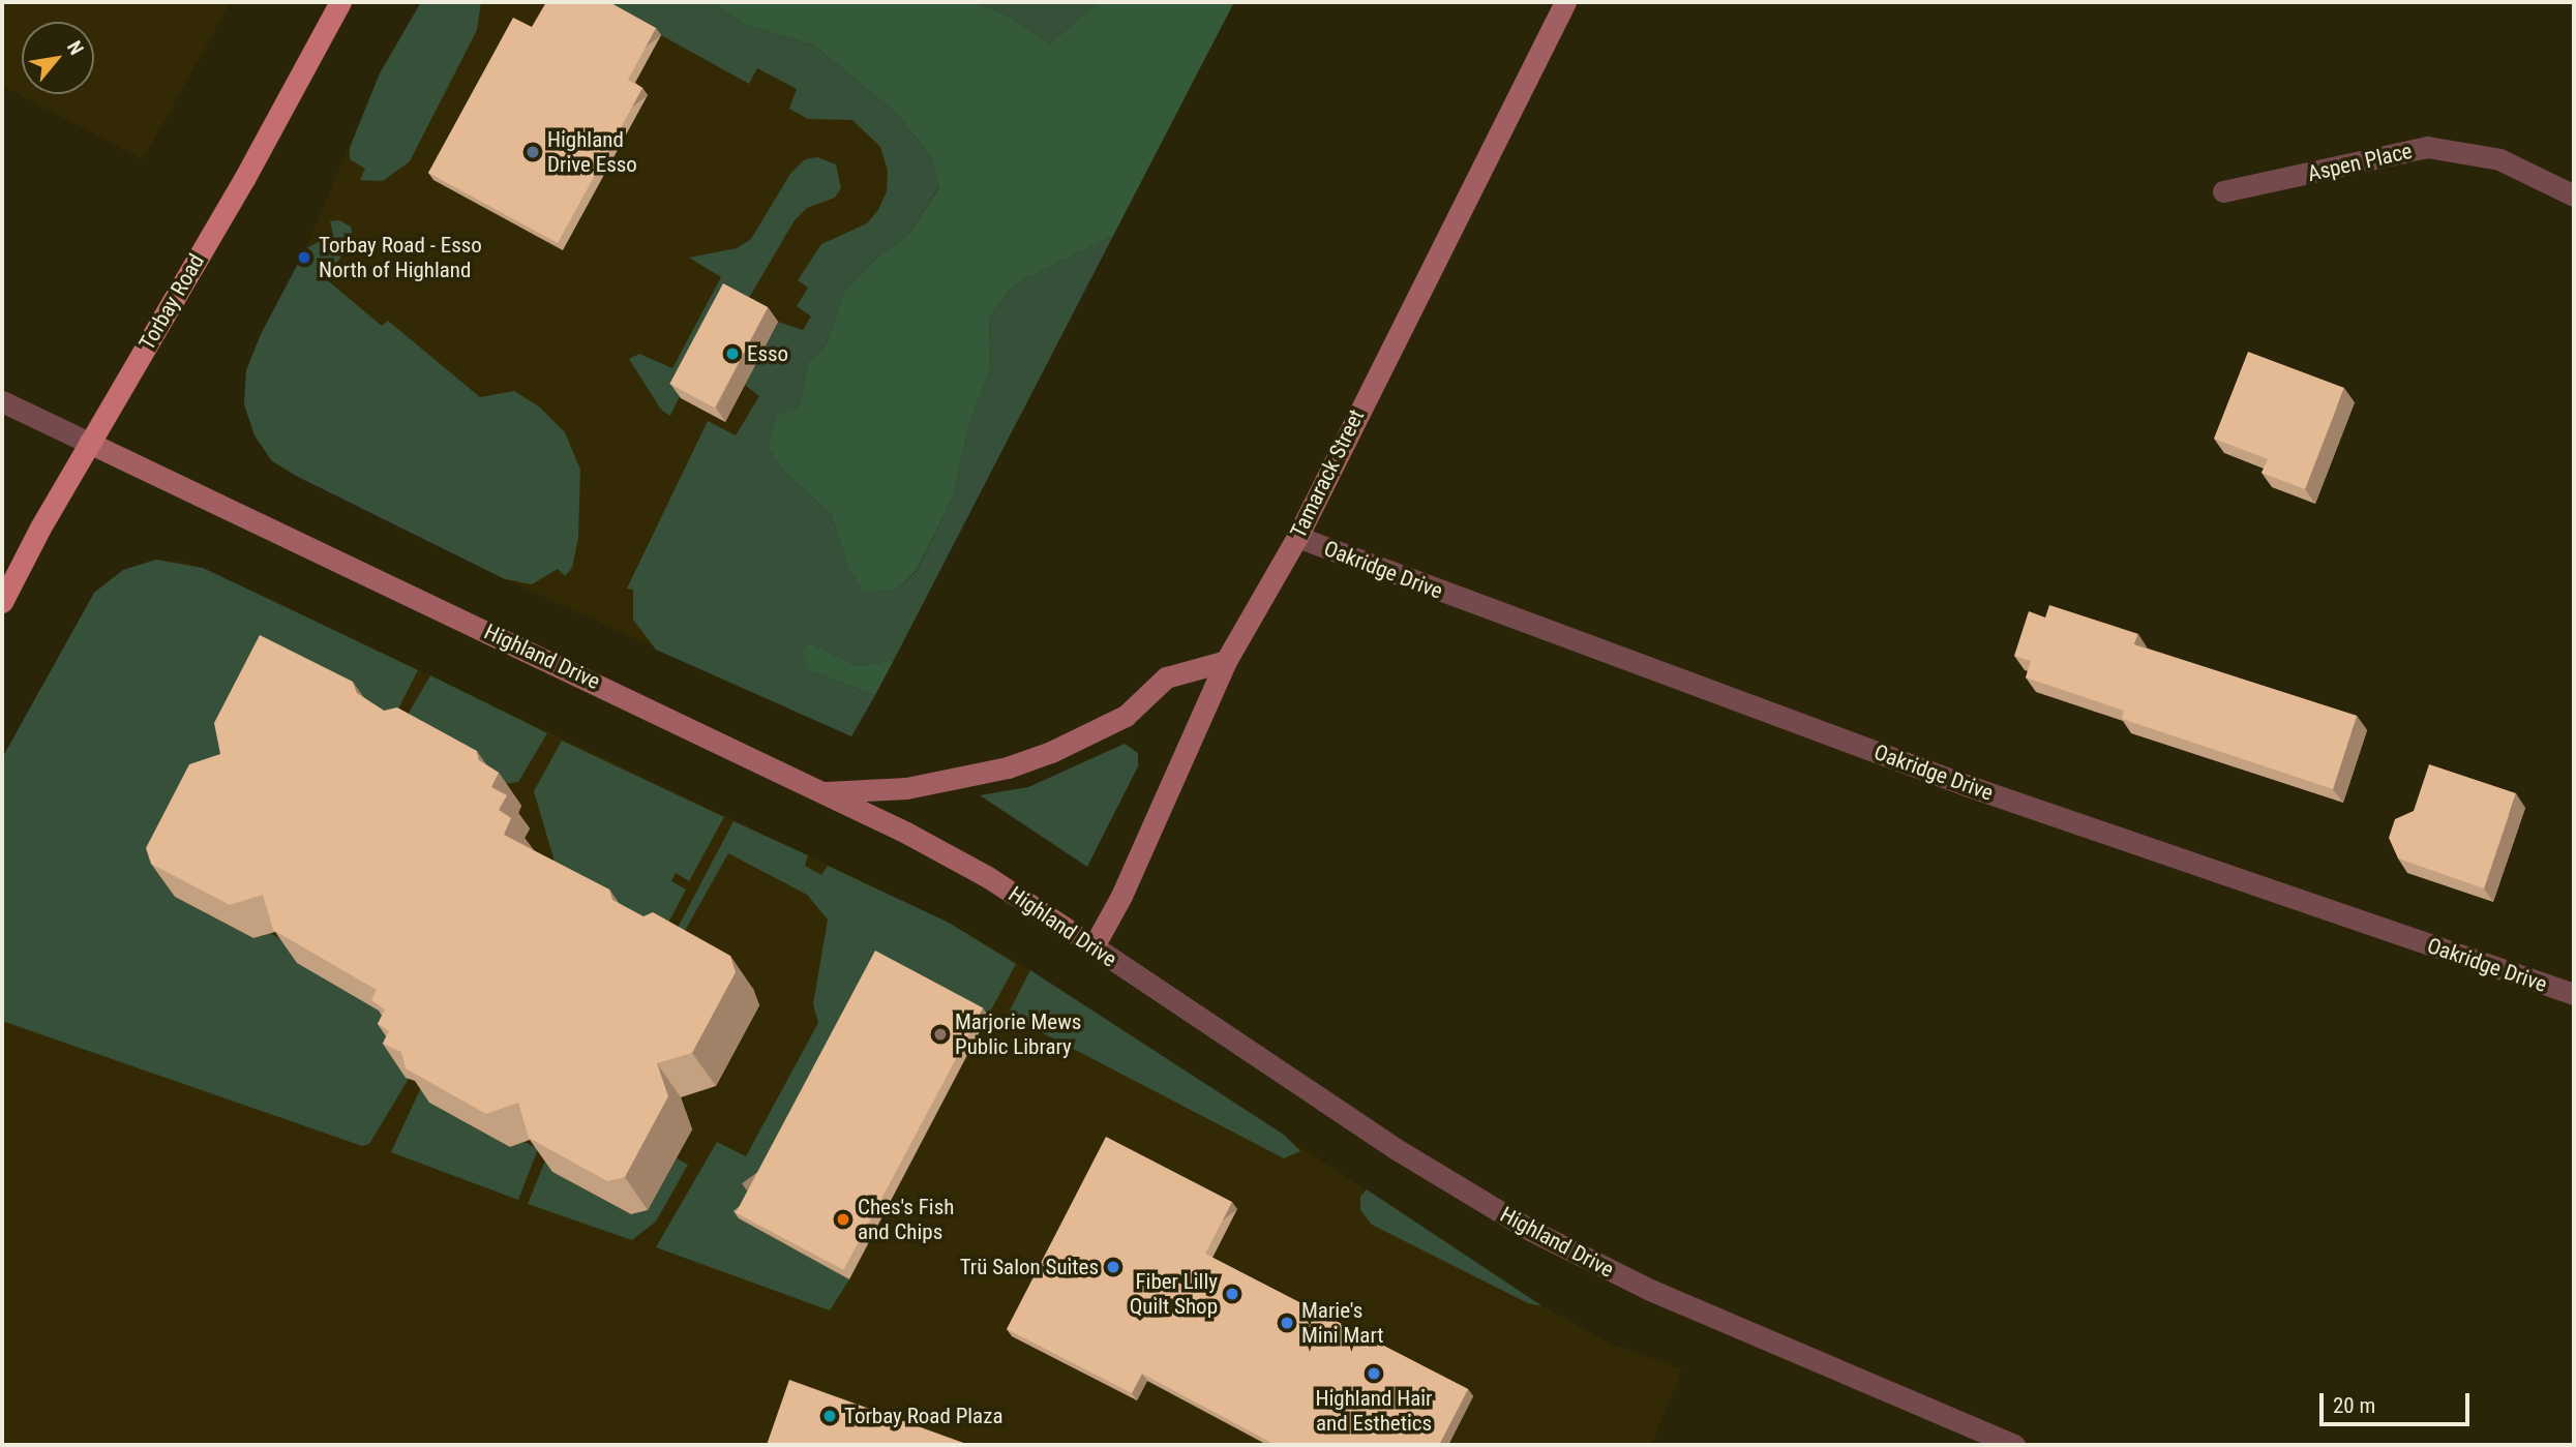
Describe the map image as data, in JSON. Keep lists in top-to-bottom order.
{
  "streets": {
    "main road": ["Torbay Road"],
    "street": [
      "Aspen Place",
      "Tamarack Street",
      "Oakridge Drive",
      "Highland Drive"
    ]
  },
  "crossings": [
    ["Torbay Road", "Highland Drive"],
    ["Tamarack Street", "Oakridge Drive"],
    ["Tamarack Street", "Highland Drive"]
  ],
  "places": [
    "Highland Drive Esso",
    "Torbay Road - Esso North of Highland",
    "Esso",
    "Marjorie Mews Public Library",
    "Ches's Fish and Chips",
    "Trü Salon Suites",
    "Fiber Lilly Quilt Shop",
    "Marie's Mini Mart",
    "Highland Hair and Esthetics",
    "Torbay Road Plaza"
  ],
  "scale_bar": "20 m",
  "north": "top right"
}
